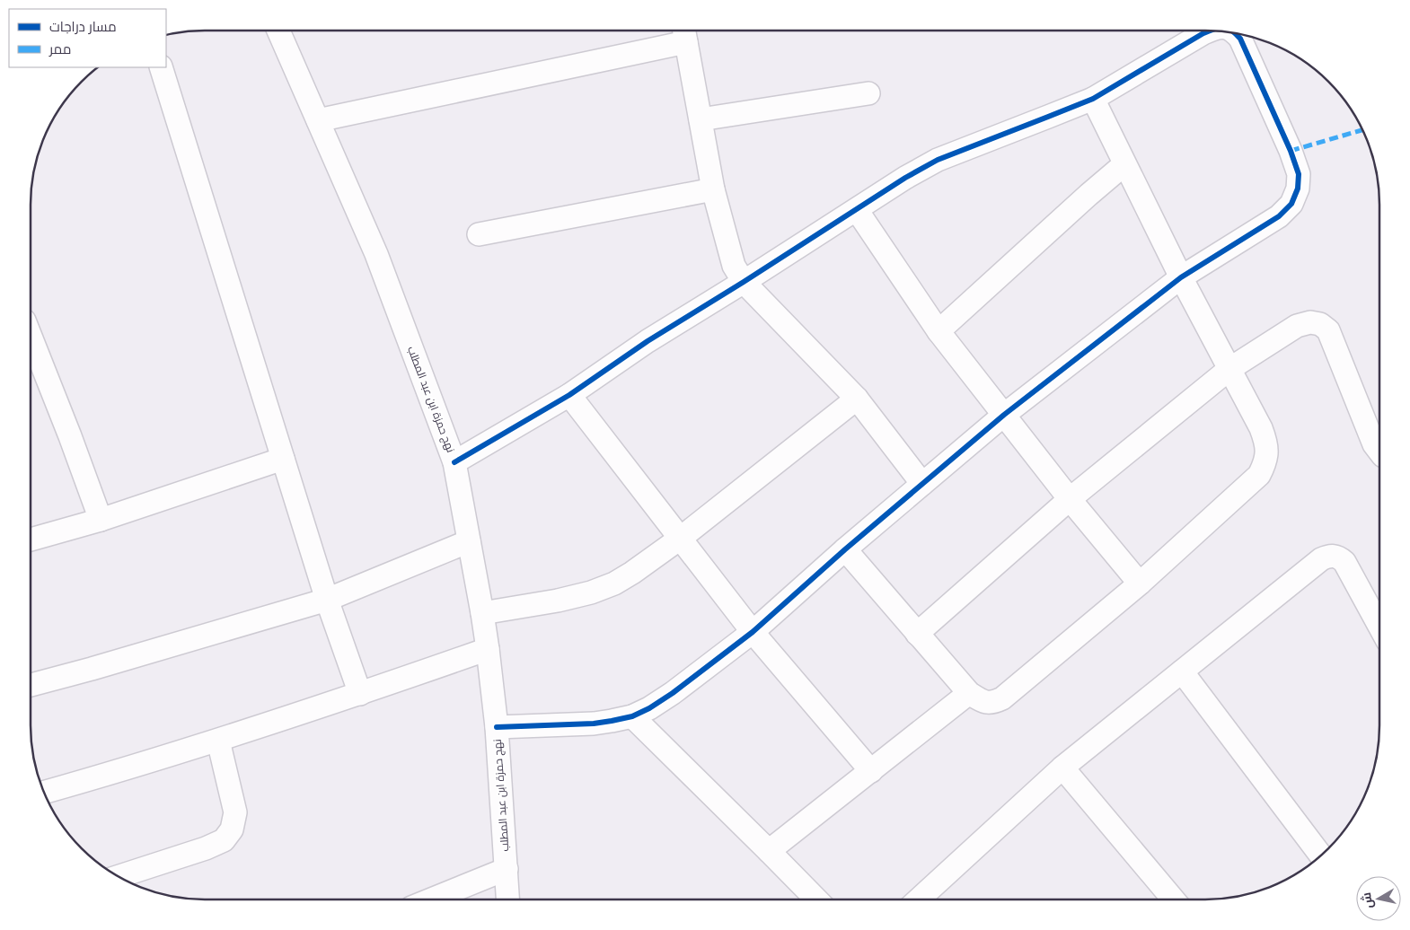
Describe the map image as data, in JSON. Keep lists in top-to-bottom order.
{
  "streets": {
    "street": ["نهج حمزة ابن عبد المطلب"]
  },
  "legend": ["مسار دراجات", "ممر"],
  "north": "left"
}
